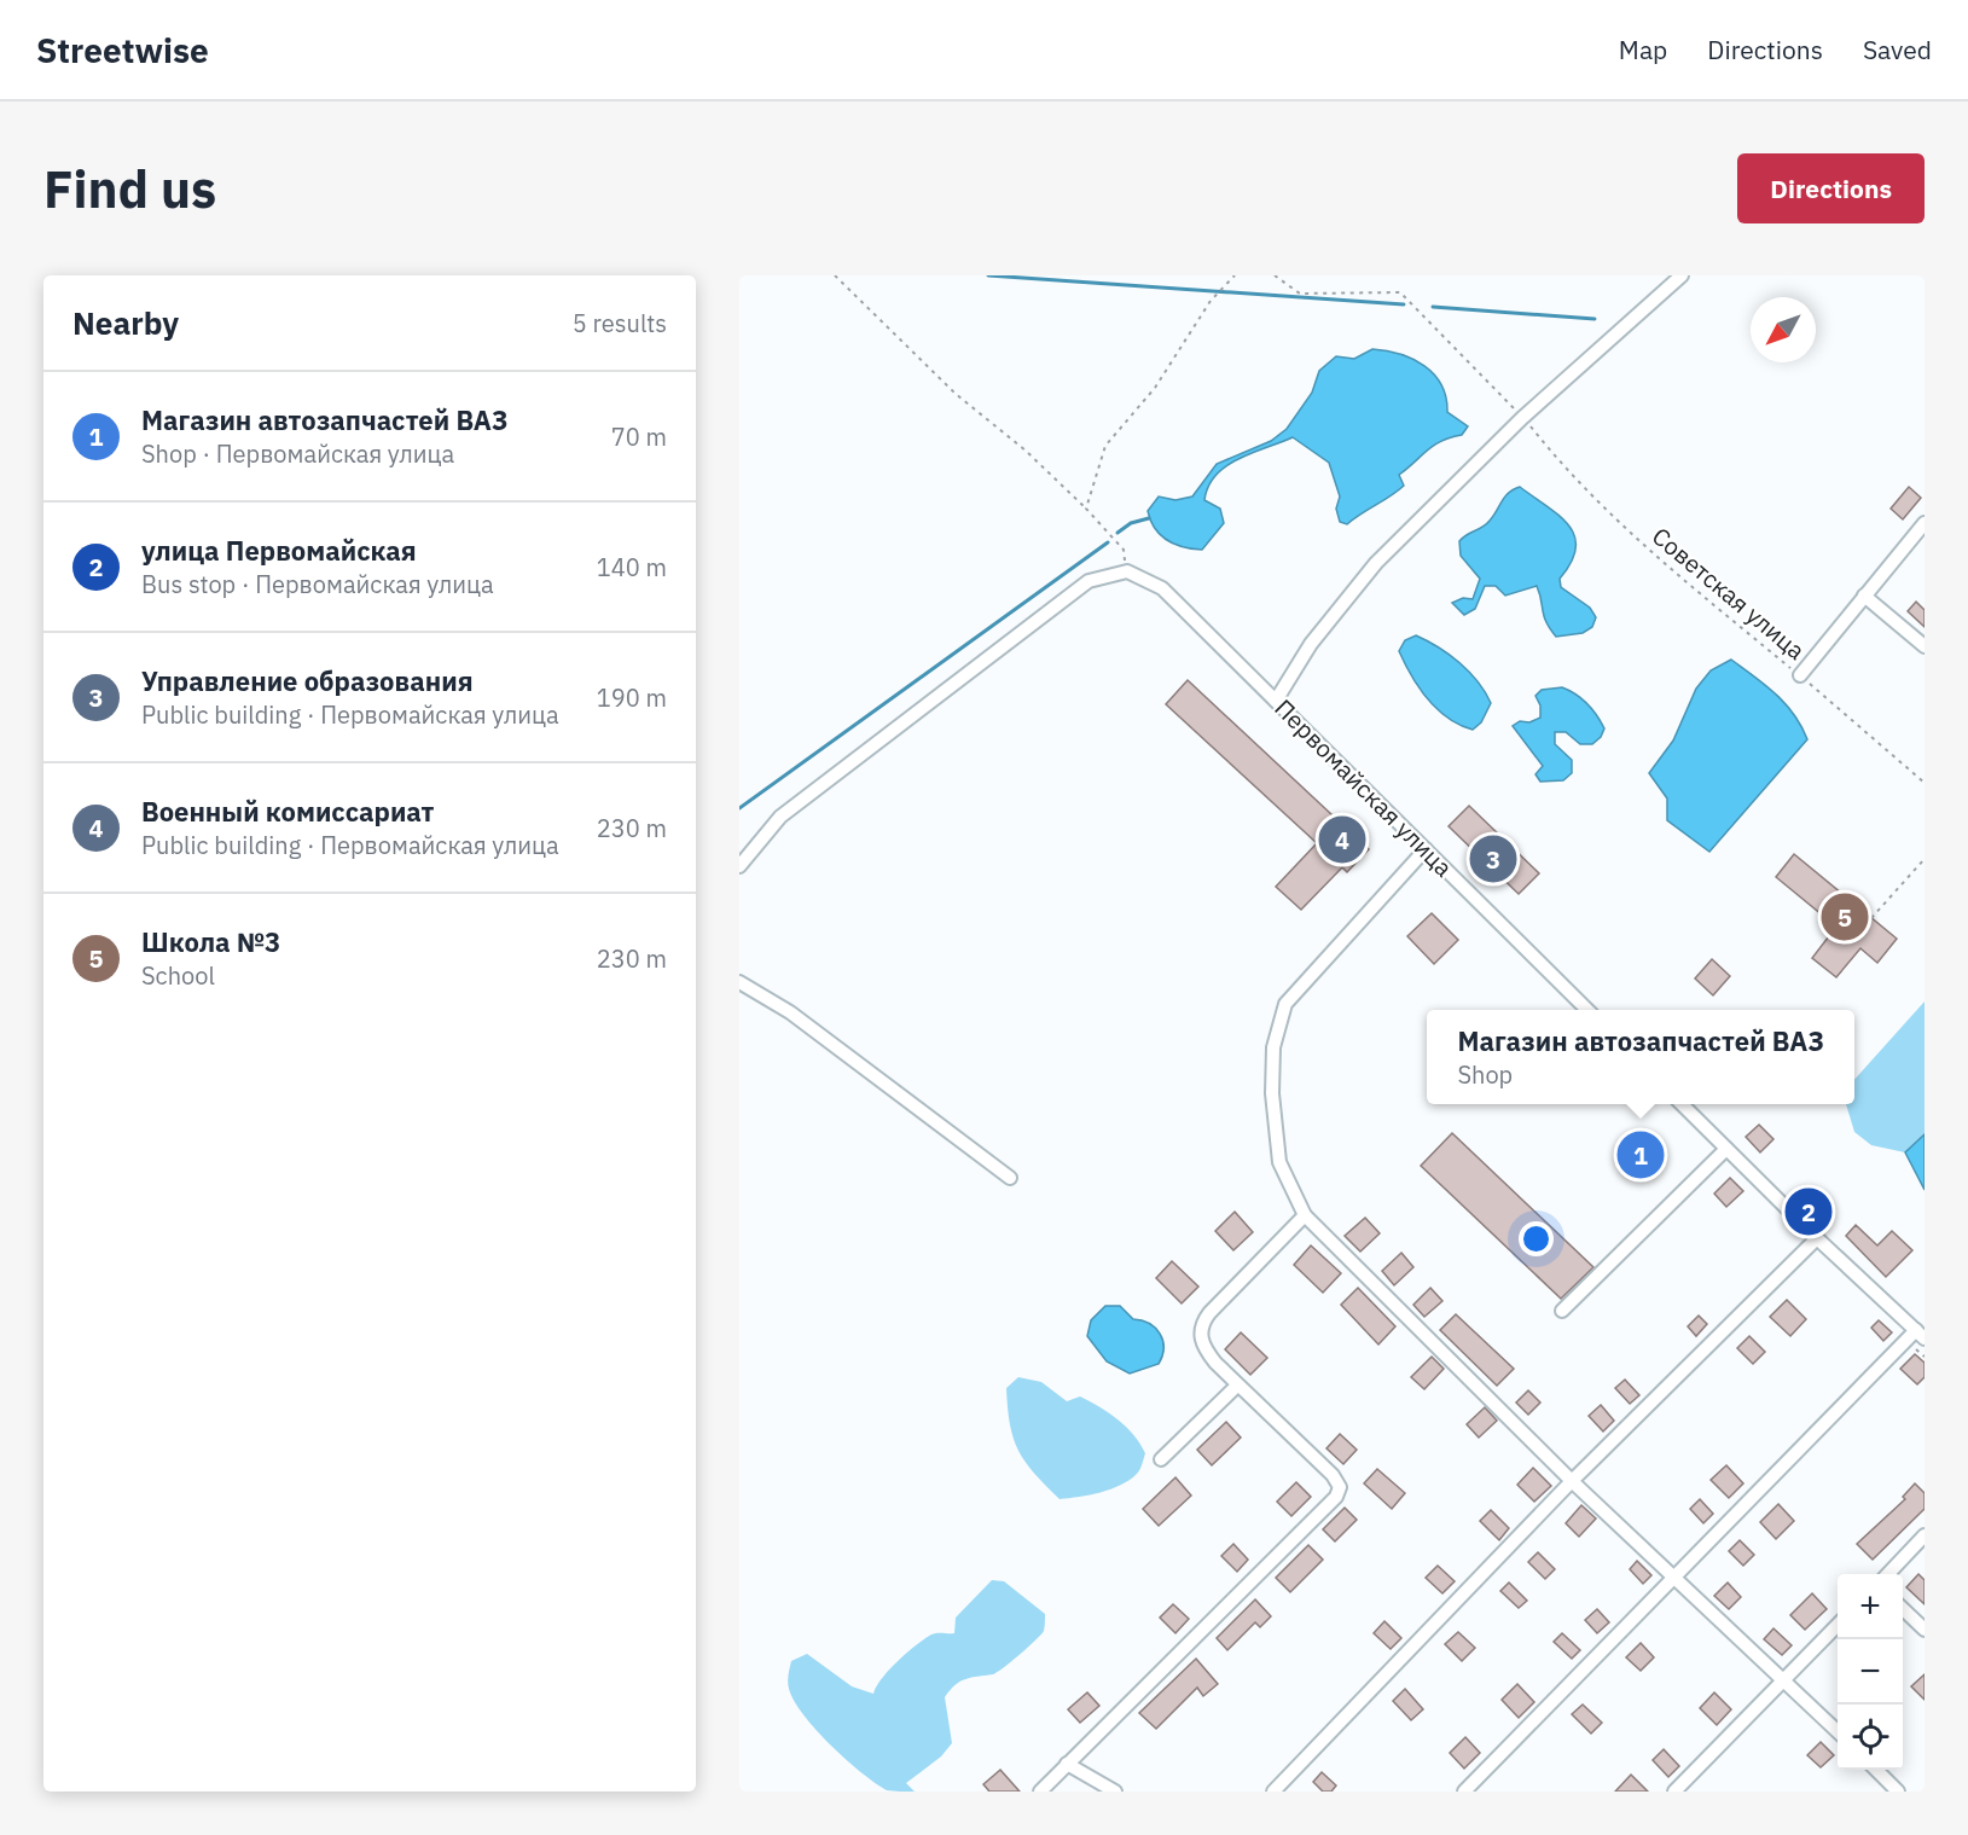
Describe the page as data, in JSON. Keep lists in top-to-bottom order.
{
  "streets": {
    "street": ["Первомайская улица"],
    "path": ["Советская улица"]
  },
  "north": "bottom left",
  "page": {
    "header": "Streetwise",
    "nav": ["Map", "Directions", "Saved"],
    "buttons": "Directions",
    "title": "Find us",
    "heading": ["Nearby", "5 results"],
    "list": [
      {
        "mark": "1",
        "name": "Магазин автозапчастей ВАЗ",
        "note": "Shop · Первомайская улица",
        "value": "70 m"
      },
      {
        "mark": "2",
        "name": "улица Первомайская",
        "note": "Bus stop · Первомайская улица",
        "value": "140 m"
      },
      {
        "mark": "3",
        "name": "Управление образования",
        "note": "Public building · Первомайская улица",
        "value": "190 m"
      },
      {
        "mark": "4",
        "name": "Военный комиссариат",
        "note": "Public building · Первомайская улица",
        "value": "230 m"
      },
      {
        "mark": "5",
        "name": "Школа №3",
        "note": "School",
        "value": "230 m"
      }
    ],
    "pins": [
      "4",
      "3",
      "5",
      "1",
      "2"
    ],
    "popup": ["Магазин автозапчастей ВАЗ", "Shop"],
    "map_buttons": ["+", "−"]
  }
}
